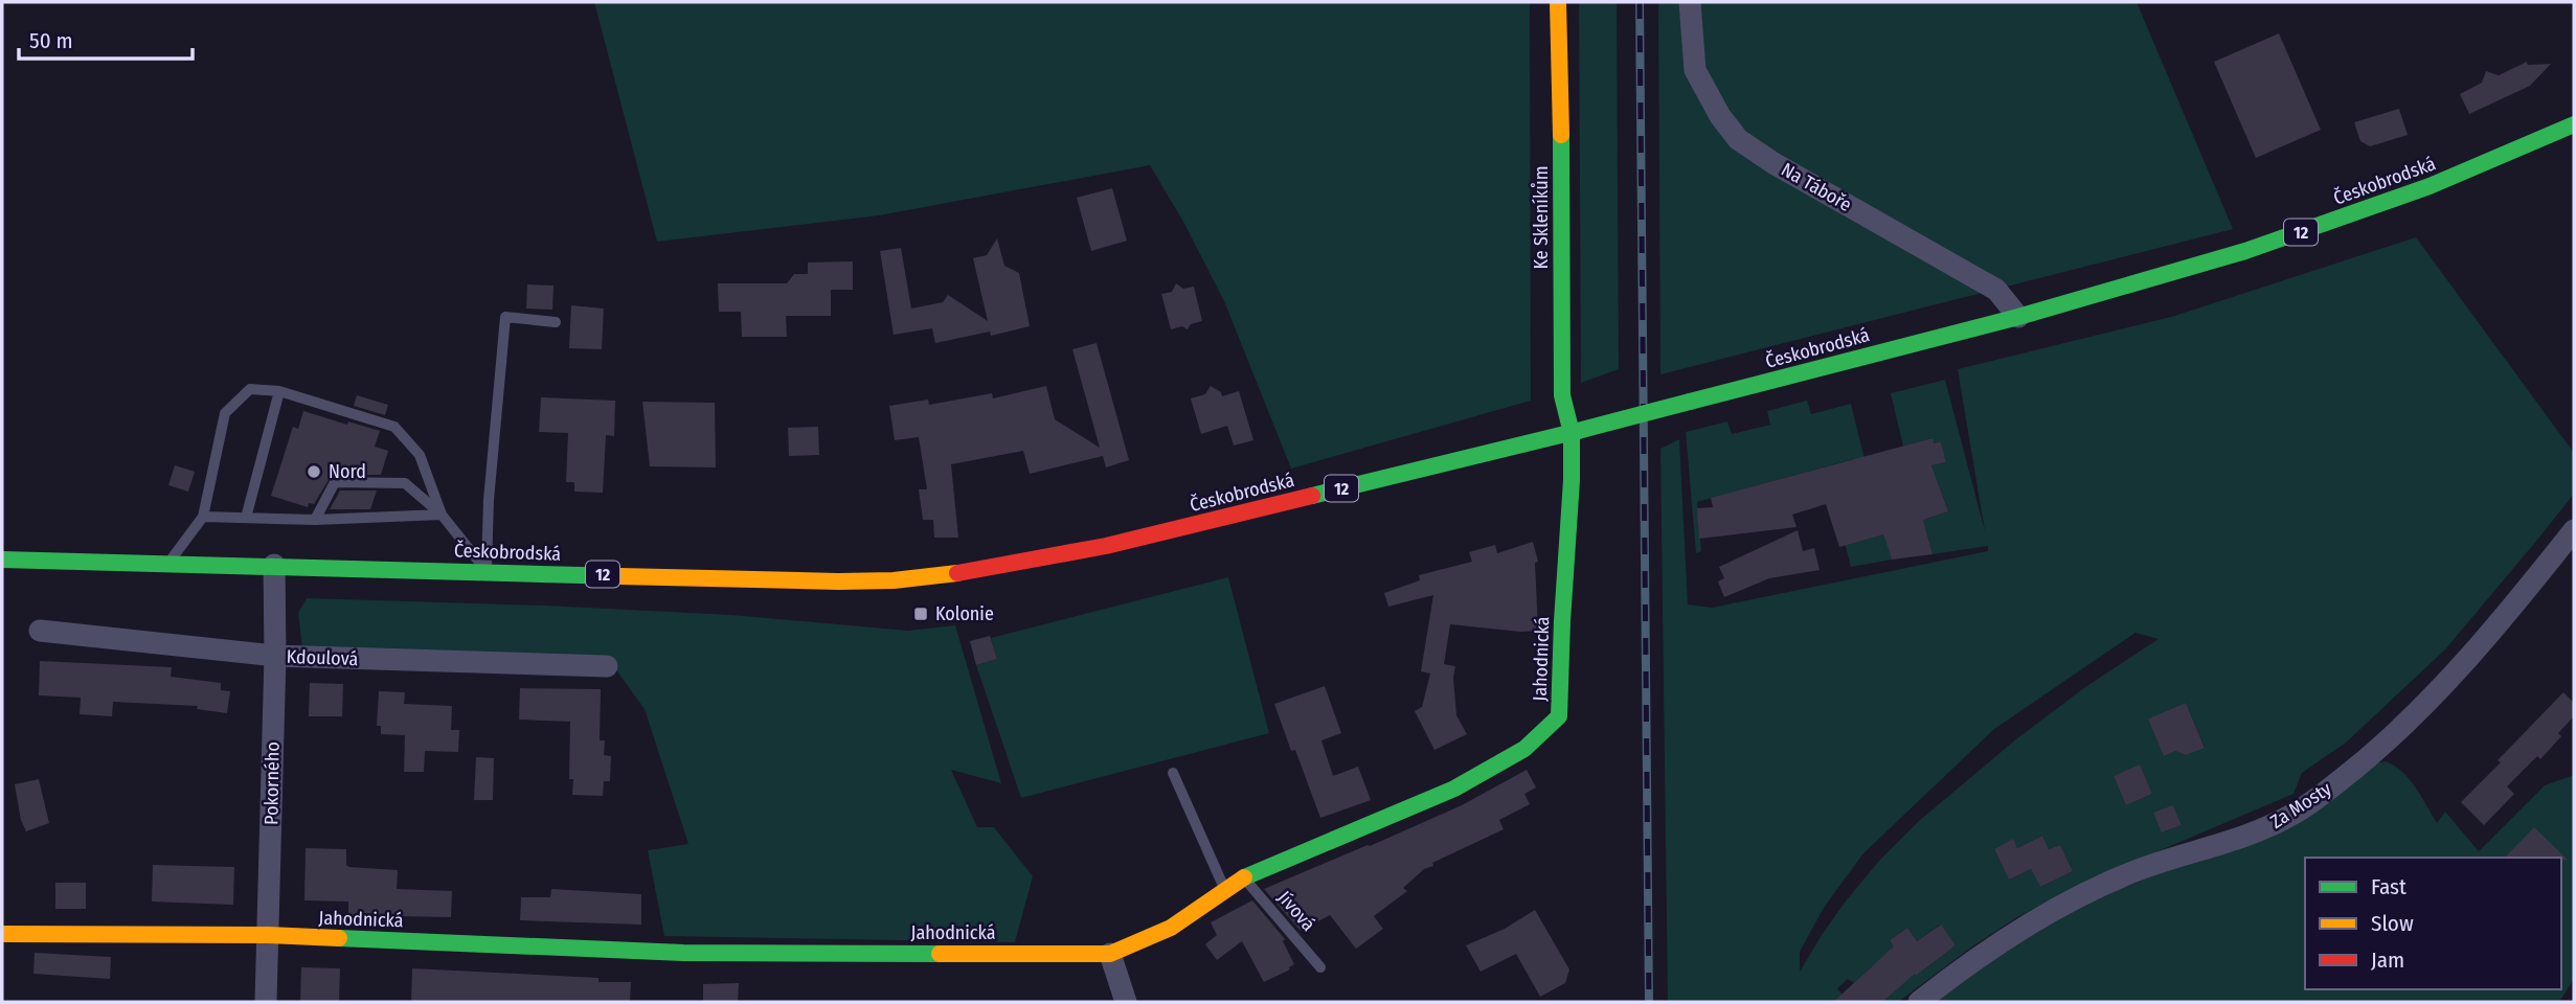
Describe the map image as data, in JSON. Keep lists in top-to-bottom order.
{
  "streets": {
    "main road": [
      "Českobrodská",
      "Ke Skleníkům",
      "12",
      "Jahodnická"
    ],
    "street": [
      "Na Táboře",
      "Kdoulová",
      "Pokorného",
      "Za Mosty"
    ],
    "lane": ["Jívová"]
  },
  "crossings": [
    ["Českobrodská", "Na Táboře"],
    ["Českobrodská", "Ke Skleníkům"],
    ["Českobrodská", "Jahodnická"],
    ["Českobrodská", "Pokorného"],
    ["Ke Skleníkům", "Jahodnická"],
    ["Kdoulová", "Pokorného"],
    ["Jahodnická", "Pokorného"],
    ["Jahodnická", "Jívová"]
  ],
  "places": {
    "other": ["Nord"],
    "transit": ["Kolonie"]
  },
  "legend": ["Fast", "Slow", "Jam"],
  "scale_bar": "50 m"
}
